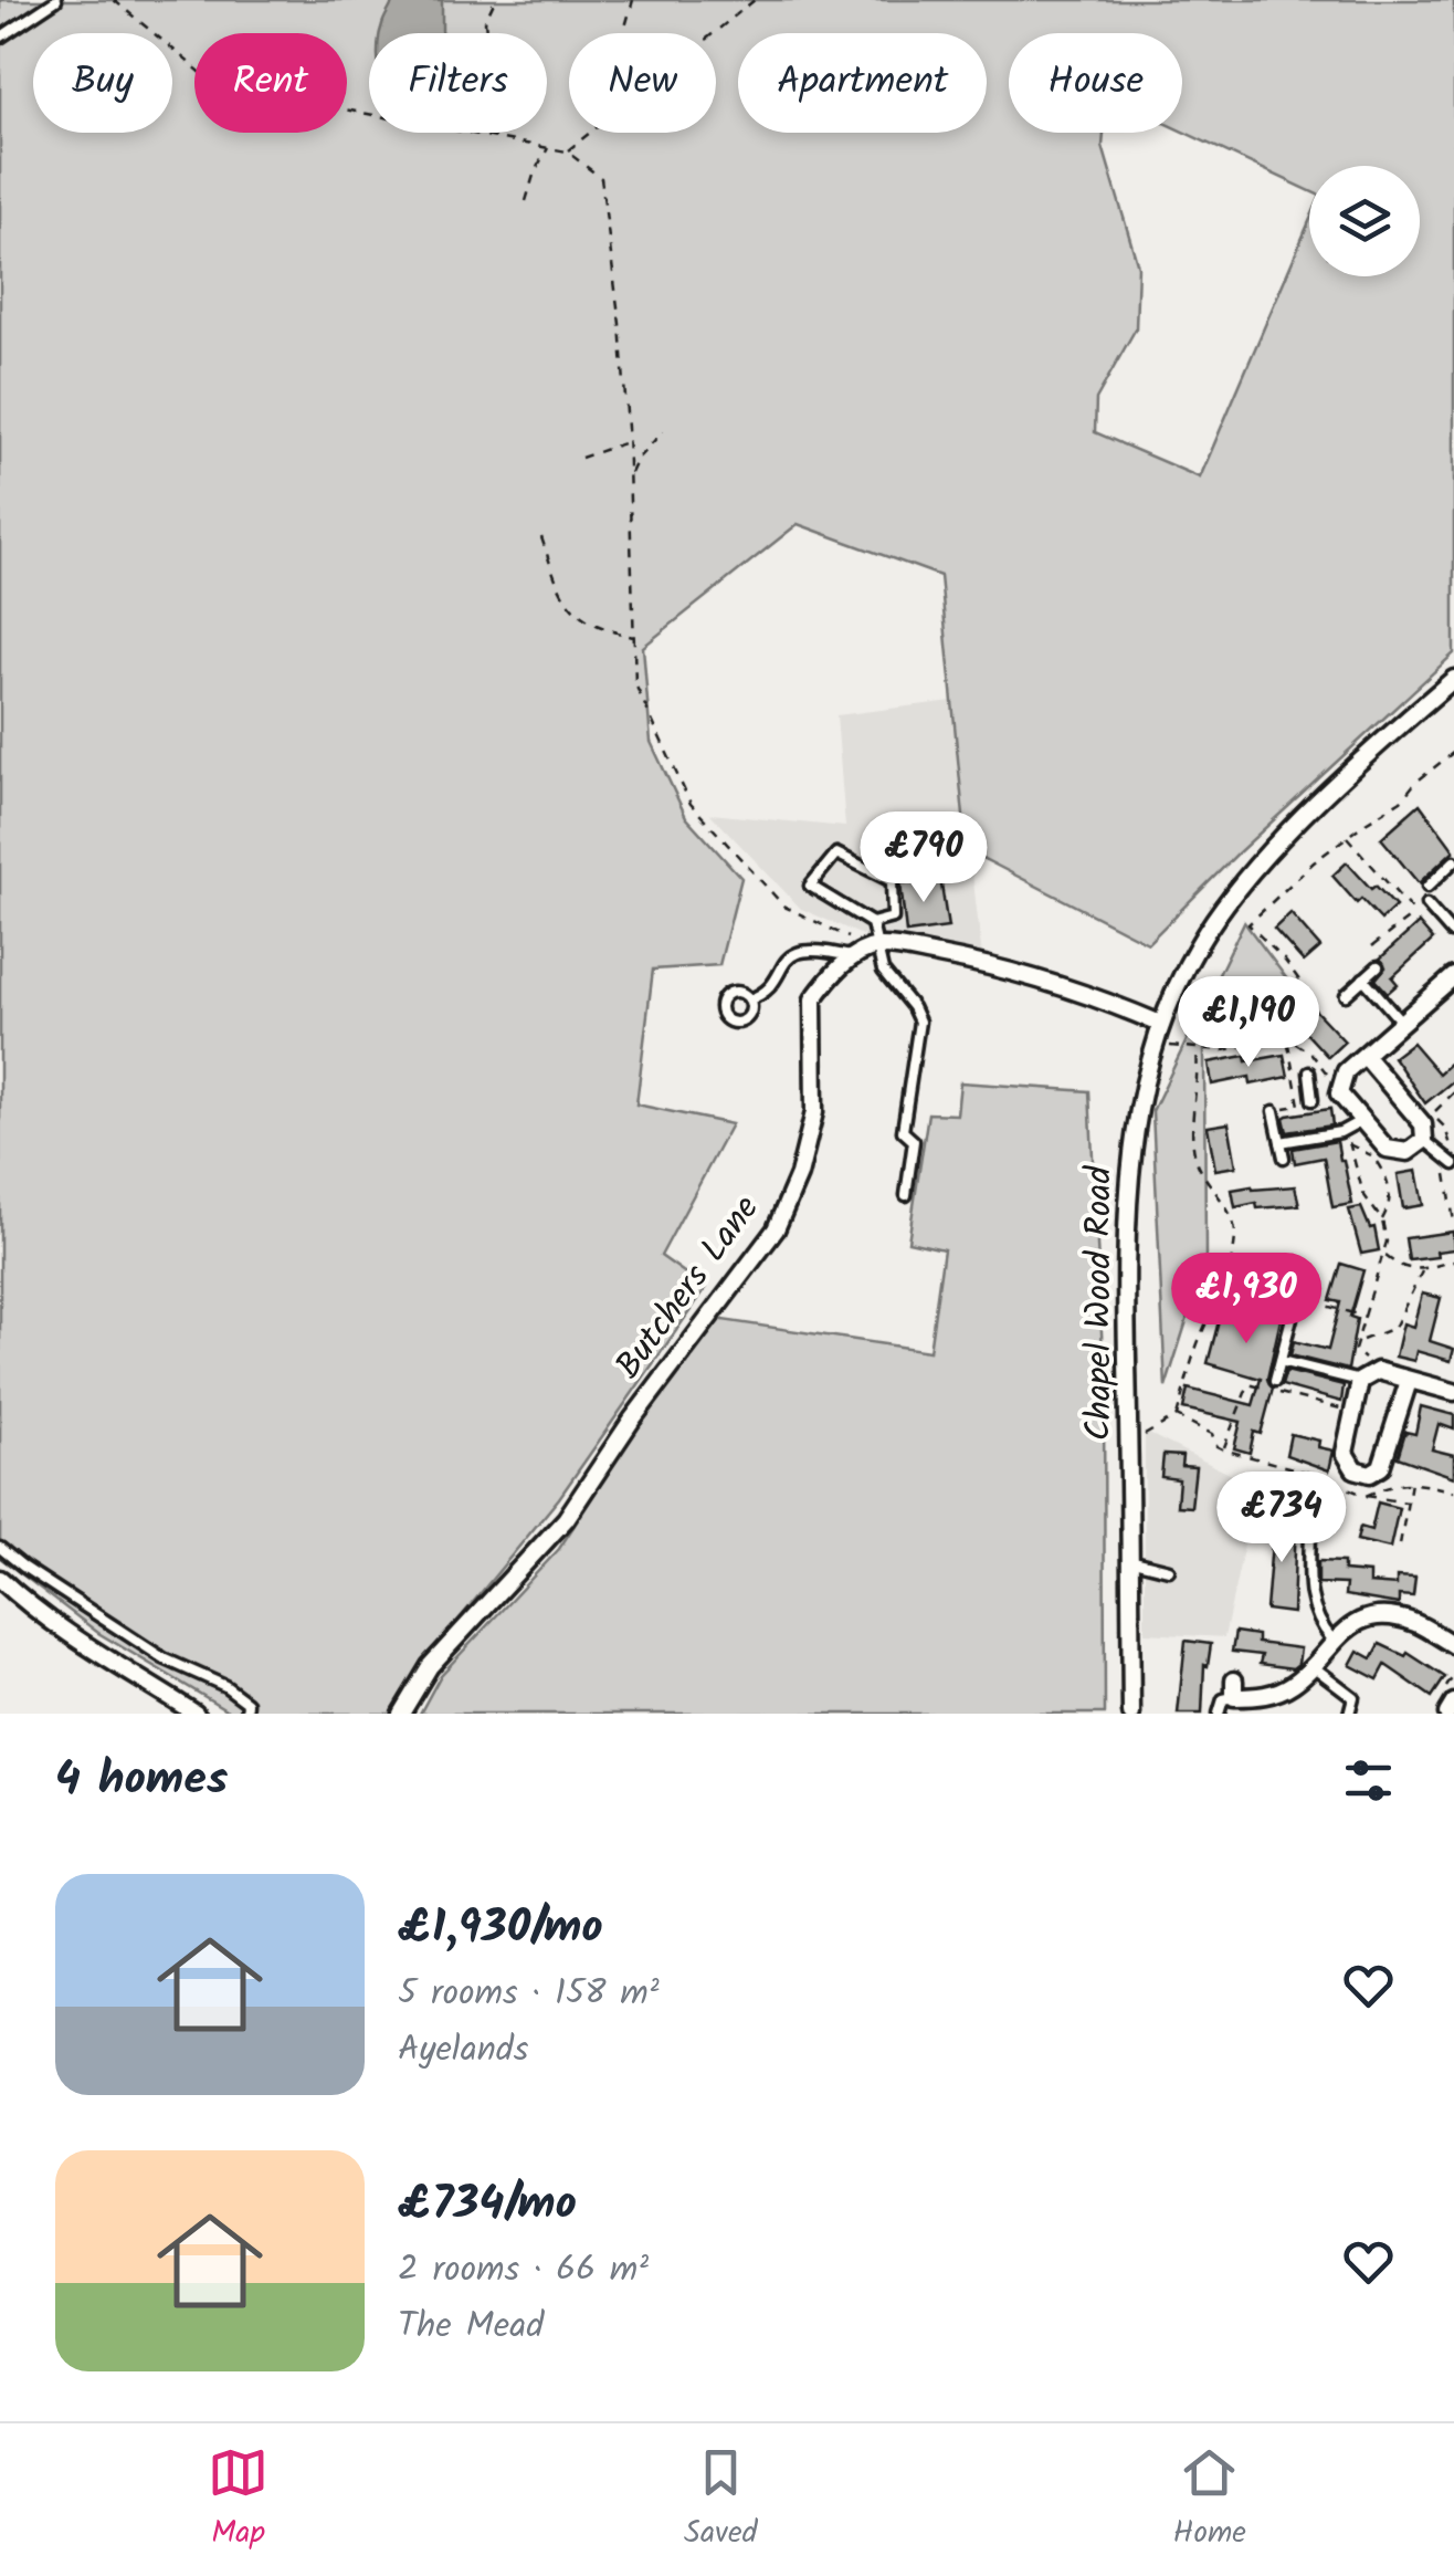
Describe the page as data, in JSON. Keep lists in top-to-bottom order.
{
  "streets": {
    "street": ["Butchers Lane", "Chapel Wood Road"]
  },
  "page": {
    "chip": [
      "Buy",
      "Rent",
      "Filters",
      "New",
      "Apartment",
      "House"
    ],
    "price": [
      "£790",
      "£1,190",
      "£1,930",
      "£734"
    ],
    "heading": "4 homes",
    "list": [
      {
        "name": "£1,930/mo",
        "note": "5 rooms · 158 m² · Ayelands"
      },
      {
        "name": "£734/mo",
        "note": "2 rooms · 66 m² · The Mead"
      }
    ],
    "tabs": ["Map", "Saved", "Home"]
  }
}
